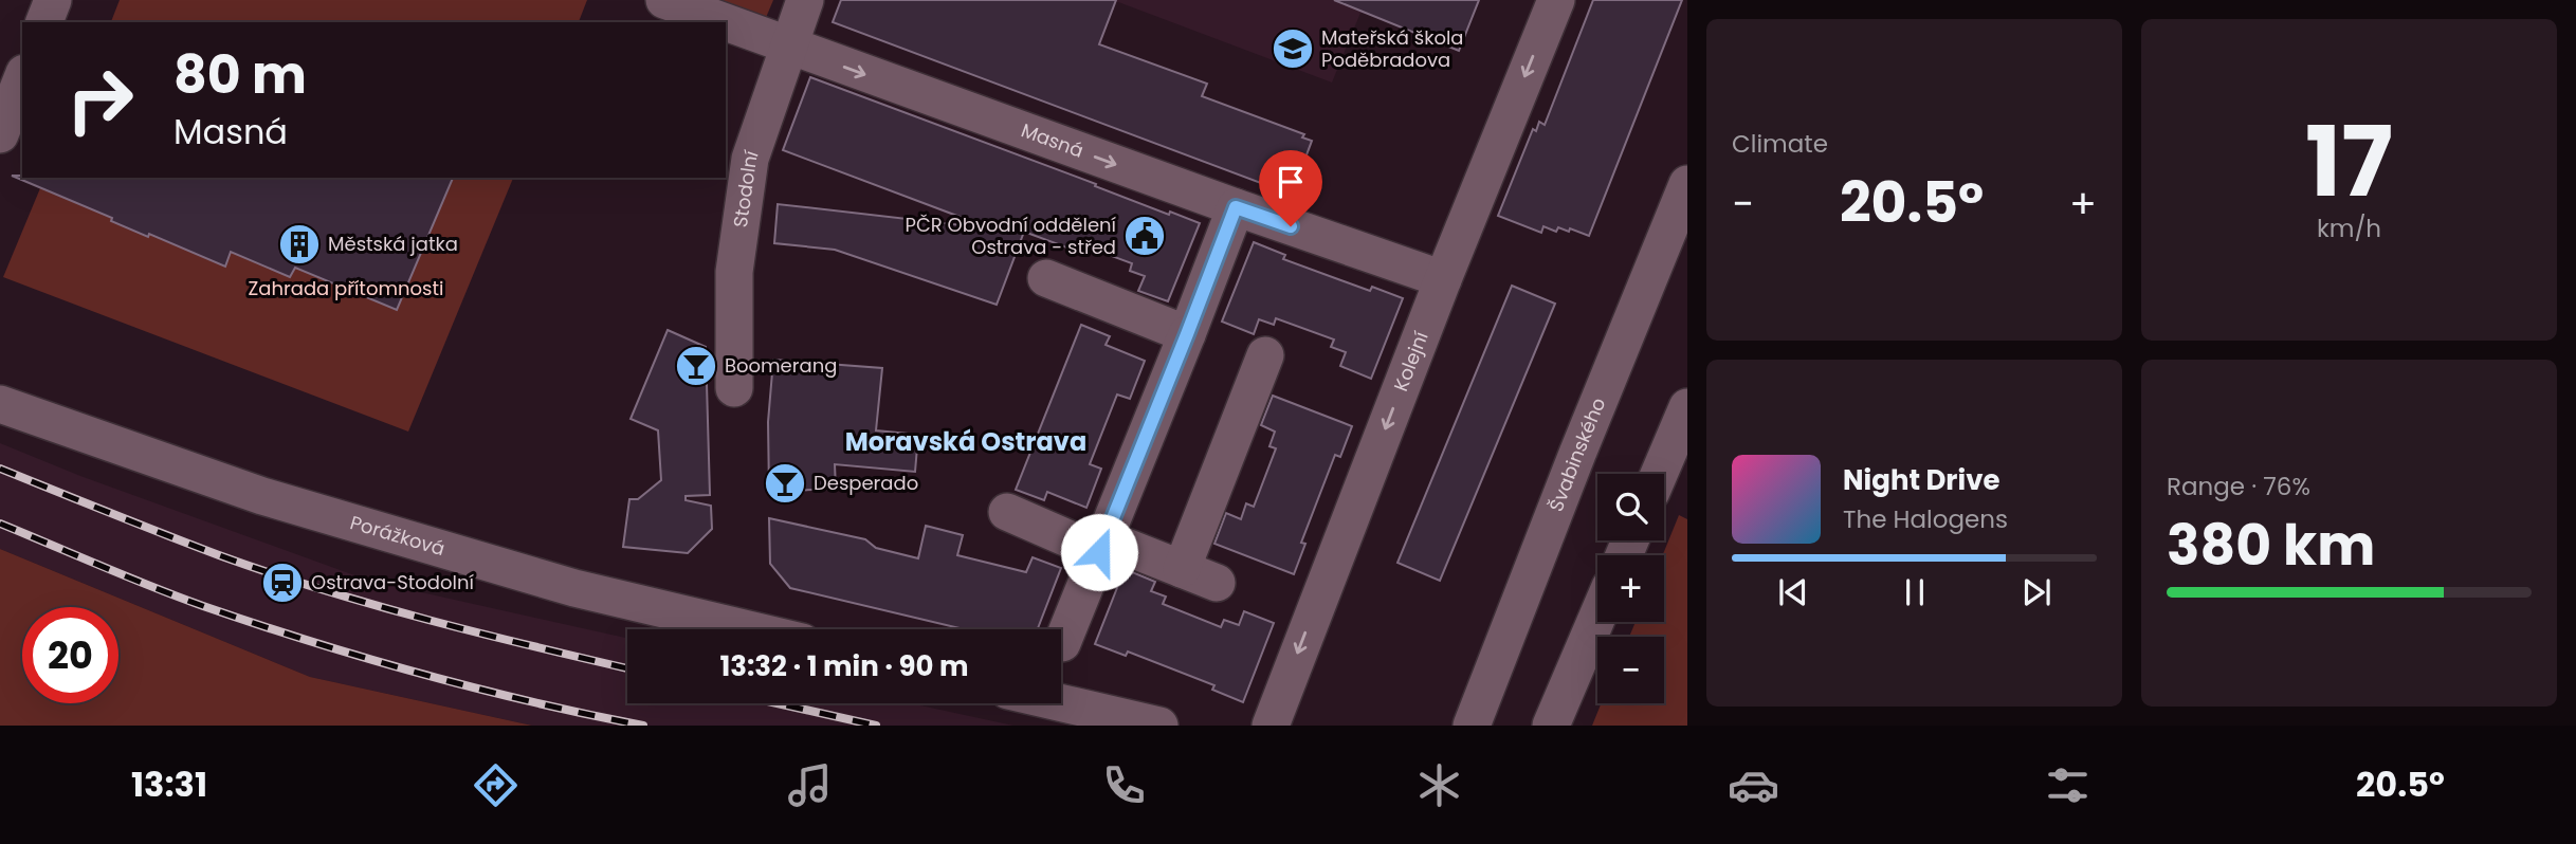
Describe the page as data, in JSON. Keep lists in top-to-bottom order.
{
  "streets": {
    "street": [
      "Masná",
      "Stodolní",
      "Kolejní",
      "Švabinského",
      "Porážková"
    ]
  },
  "crossings": [
    ["Masná", "Stodolní"],
    ["Masná", "Kolejní"]
  ],
  "districts": ["Moravská Ostrava"],
  "parks": ["Zahrada přítomnosti"],
  "places": {
    "school or university": ["Mateřská škola Poděbradova"],
    "public building": ["PČR Obvodní oddělení Ostrava - střed"],
    "building": ["Městská jatka"],
    "bar": ["Boomerang", "Desperado"],
    "station": ["Ostrava-Stodolní"]
  },
  "page": {
    "tile": [
      "Climate",
      ["17", "km/h"],
      ["Range · 76%", "380 km"]
    ],
    "turn": ["80 m", "Masná"],
    "heat": ["−", "20.5°", "+"],
    "song": ["Night Drive", "The Halogens"],
    "map_buttons": ["+", "−"],
    "limit": "20",
    "trip": "13:32 · 1 min · 90 m",
    "tabs": ["13:31", "20.5°"]
  }
}
